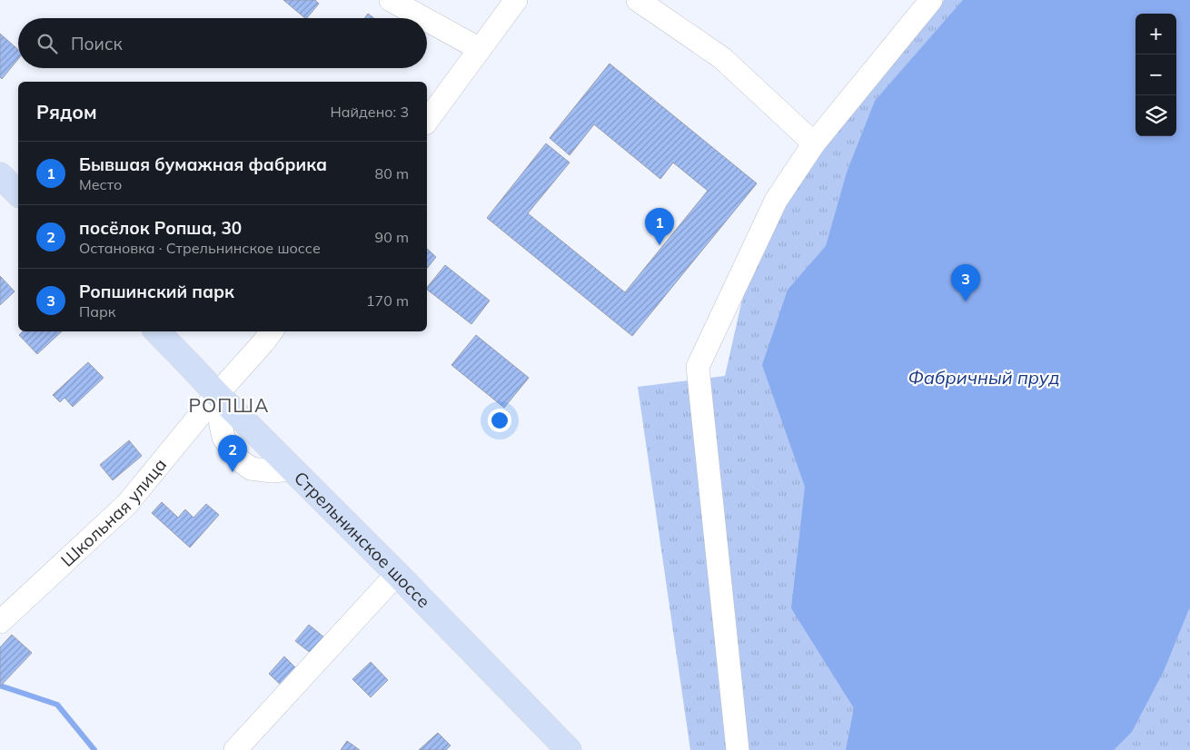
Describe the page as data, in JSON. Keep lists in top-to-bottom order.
{
  "streets": {
    "main road": ["Стрельнинское шоссе"],
    "street": ["Школьная улица"]
  },
  "crossings": [
    ["Школьная улица", "Стрельнинское шоссе"]
  ],
  "districts": ["РОПША"],
  "water": ["Фабричный пруд"],
  "page": {
    "map_buttons": ["+", "−"],
    "search": "Поиск",
    "heading": ["Рядом", "Найдено: 3"],
    "list": [
      {
        "mark": "1",
        "name": "Бывшая бумажная фабрика",
        "note": "Место",
        "value": "80 m"
      },
      {
        "mark": "2",
        "name": "посёлок Ропша, 30",
        "note": "Остановка · Стрельнинское шоссе",
        "value": "90 m"
      },
      {
        "mark": "3",
        "name": "Ропшинский парк",
        "note": "Парк",
        "value": "170 m"
      }
    ],
    "pins": ["1", "3", "2"]
  }
}
